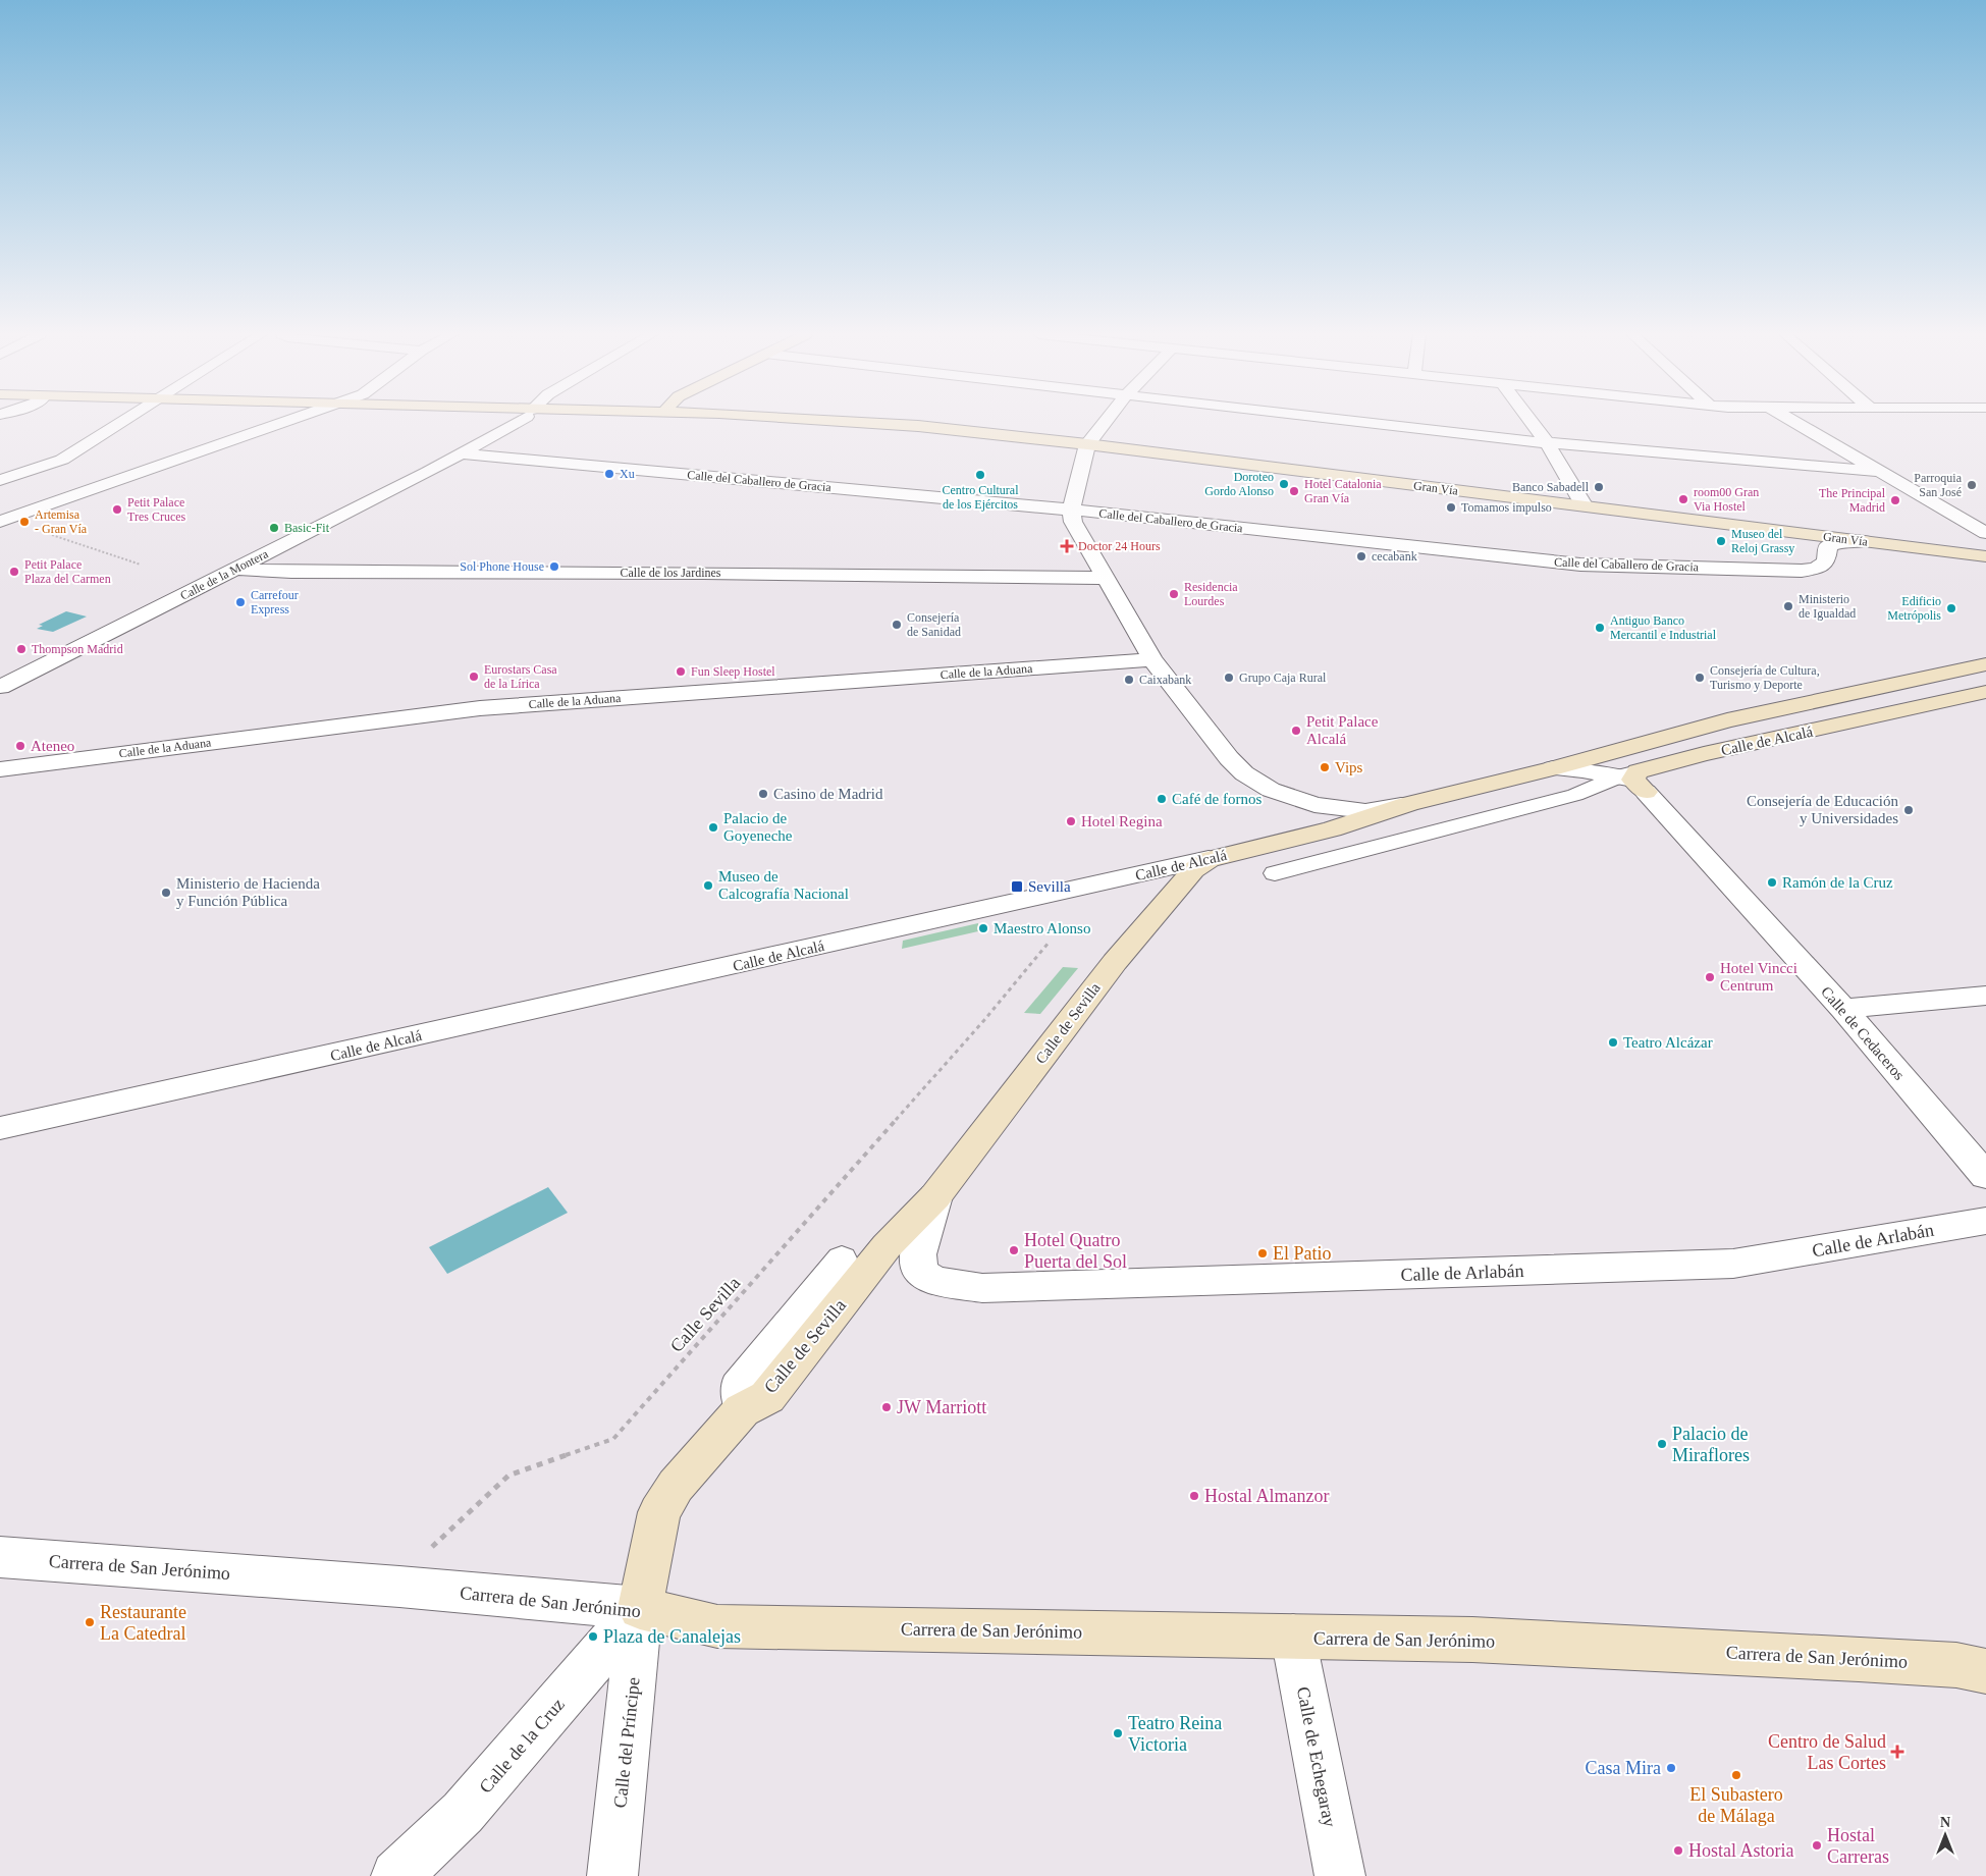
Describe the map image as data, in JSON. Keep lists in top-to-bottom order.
{
  "streets": {
    "street": [
      "Calle del Caballero de Gracia",
      "Gran Vía",
      "Calle de los Jardines",
      "Calle de la Montera",
      "Calle de la Aduana",
      "Calle de Alcalá",
      "Calle de Sevilla",
      "Calle de Cedaceros",
      "Calle de Arlabán",
      "Carrera de San Jerónimo",
      "Calle del Príncipe",
      "Calle de la Cruz",
      "Calle de Echegaray"
    ],
    "path": ["Calle Sevilla"]
  },
  "crossings": [
    ["Calle del Caballero de Gracia", "Gran Vía"],
    ["Calle del Caballero de Gracia", "Calle de la Montera"],
    ["Calle de los Jardines", "Calle de la Montera"],
    ["Calle de Alcalá", "Calle de Sevilla"],
    ["Calle de Alcalá", "Calle de Cedaceros"],
    ["Calle de Sevilla", "Calle de Arlabán"],
    ["Calle de Sevilla", "Carrera de San Jerónimo"],
    ["Calle de Sevilla", "Calle del Príncipe"],
    ["Calle de Sevilla", "Calle de la Cruz"],
    ["Carrera de San Jerónimo", "Calle del Príncipe"],
    ["Carrera de San Jerónimo", "Calle de la Cruz"],
    ["Carrera de San Jerónimo", "Calle de Echegaray"],
    ["Calle del Príncipe", "Calle de la Cruz"]
  ],
  "places": {
    "other": [
      "Xu",
      "Centro Cultural de los Ejércitos",
      "Doroteo Gordo Alonso",
      "Parroquia San José",
      "Banco Sabadell",
      "Hotel Catalonia Gran Vía",
      "room00 Gran Via Hostel",
      "The Principal Madrid",
      "Tomamos impulso",
      "Petit Palace Tres Cruces",
      "Artemisa - Gran Vía",
      "Basic-Fit",
      "Museo del Reloj Grassy",
      "cecabank",
      "Sol Phone House",
      "Petit Palace Plaza del Carmen",
      "Residencia Lourdes",
      "Carrefour Express",
      "Ministerio de Igualdad",
      "Edificio Metrópolis",
      "Consejería de Sanidad",
      "Antiguo Banco Mercantil e Industrial",
      "Thompson Madrid",
      "Fun Sleep Hostel",
      "Eurostars Casa de la Lírica",
      "Grupo Caja Rural",
      "Consejería de Cultura, Turismo y Deporte",
      "Caixabank",
      "Petit Palace Alcalá",
      "Ateneo",
      "Vips",
      "Casino de Madrid",
      "Café de fornos",
      "Consejería de Educación y Universidades",
      "Hotel Regina",
      "Palacio de Goyeneche",
      "Ramón de la Cruz",
      "Museo de Calcografía Nacional",
      "Ministerio de Hacienda y Función Pública",
      "Maestro Alonso",
      "Hotel Vincci Centrum",
      "Teatro Alcázar",
      "Hotel Quatro Puerta del Sol",
      "El Patio",
      "JW Marriott",
      "Palacio de Miraflores",
      "Hostal Almanzor",
      "Restaurante La Catedral",
      "Plaza de Canalejas",
      "Teatro Reina Victoria",
      "Casa Mira",
      "El Subastero de Málaga",
      "Hostal Carreras",
      "Hostal Astoria"
    ],
    "health": ["Doctor 24 Hours", "Centro de Salud Las Cortes"],
    "transit": ["Sevilla"]
  },
  "north": "top"
}
